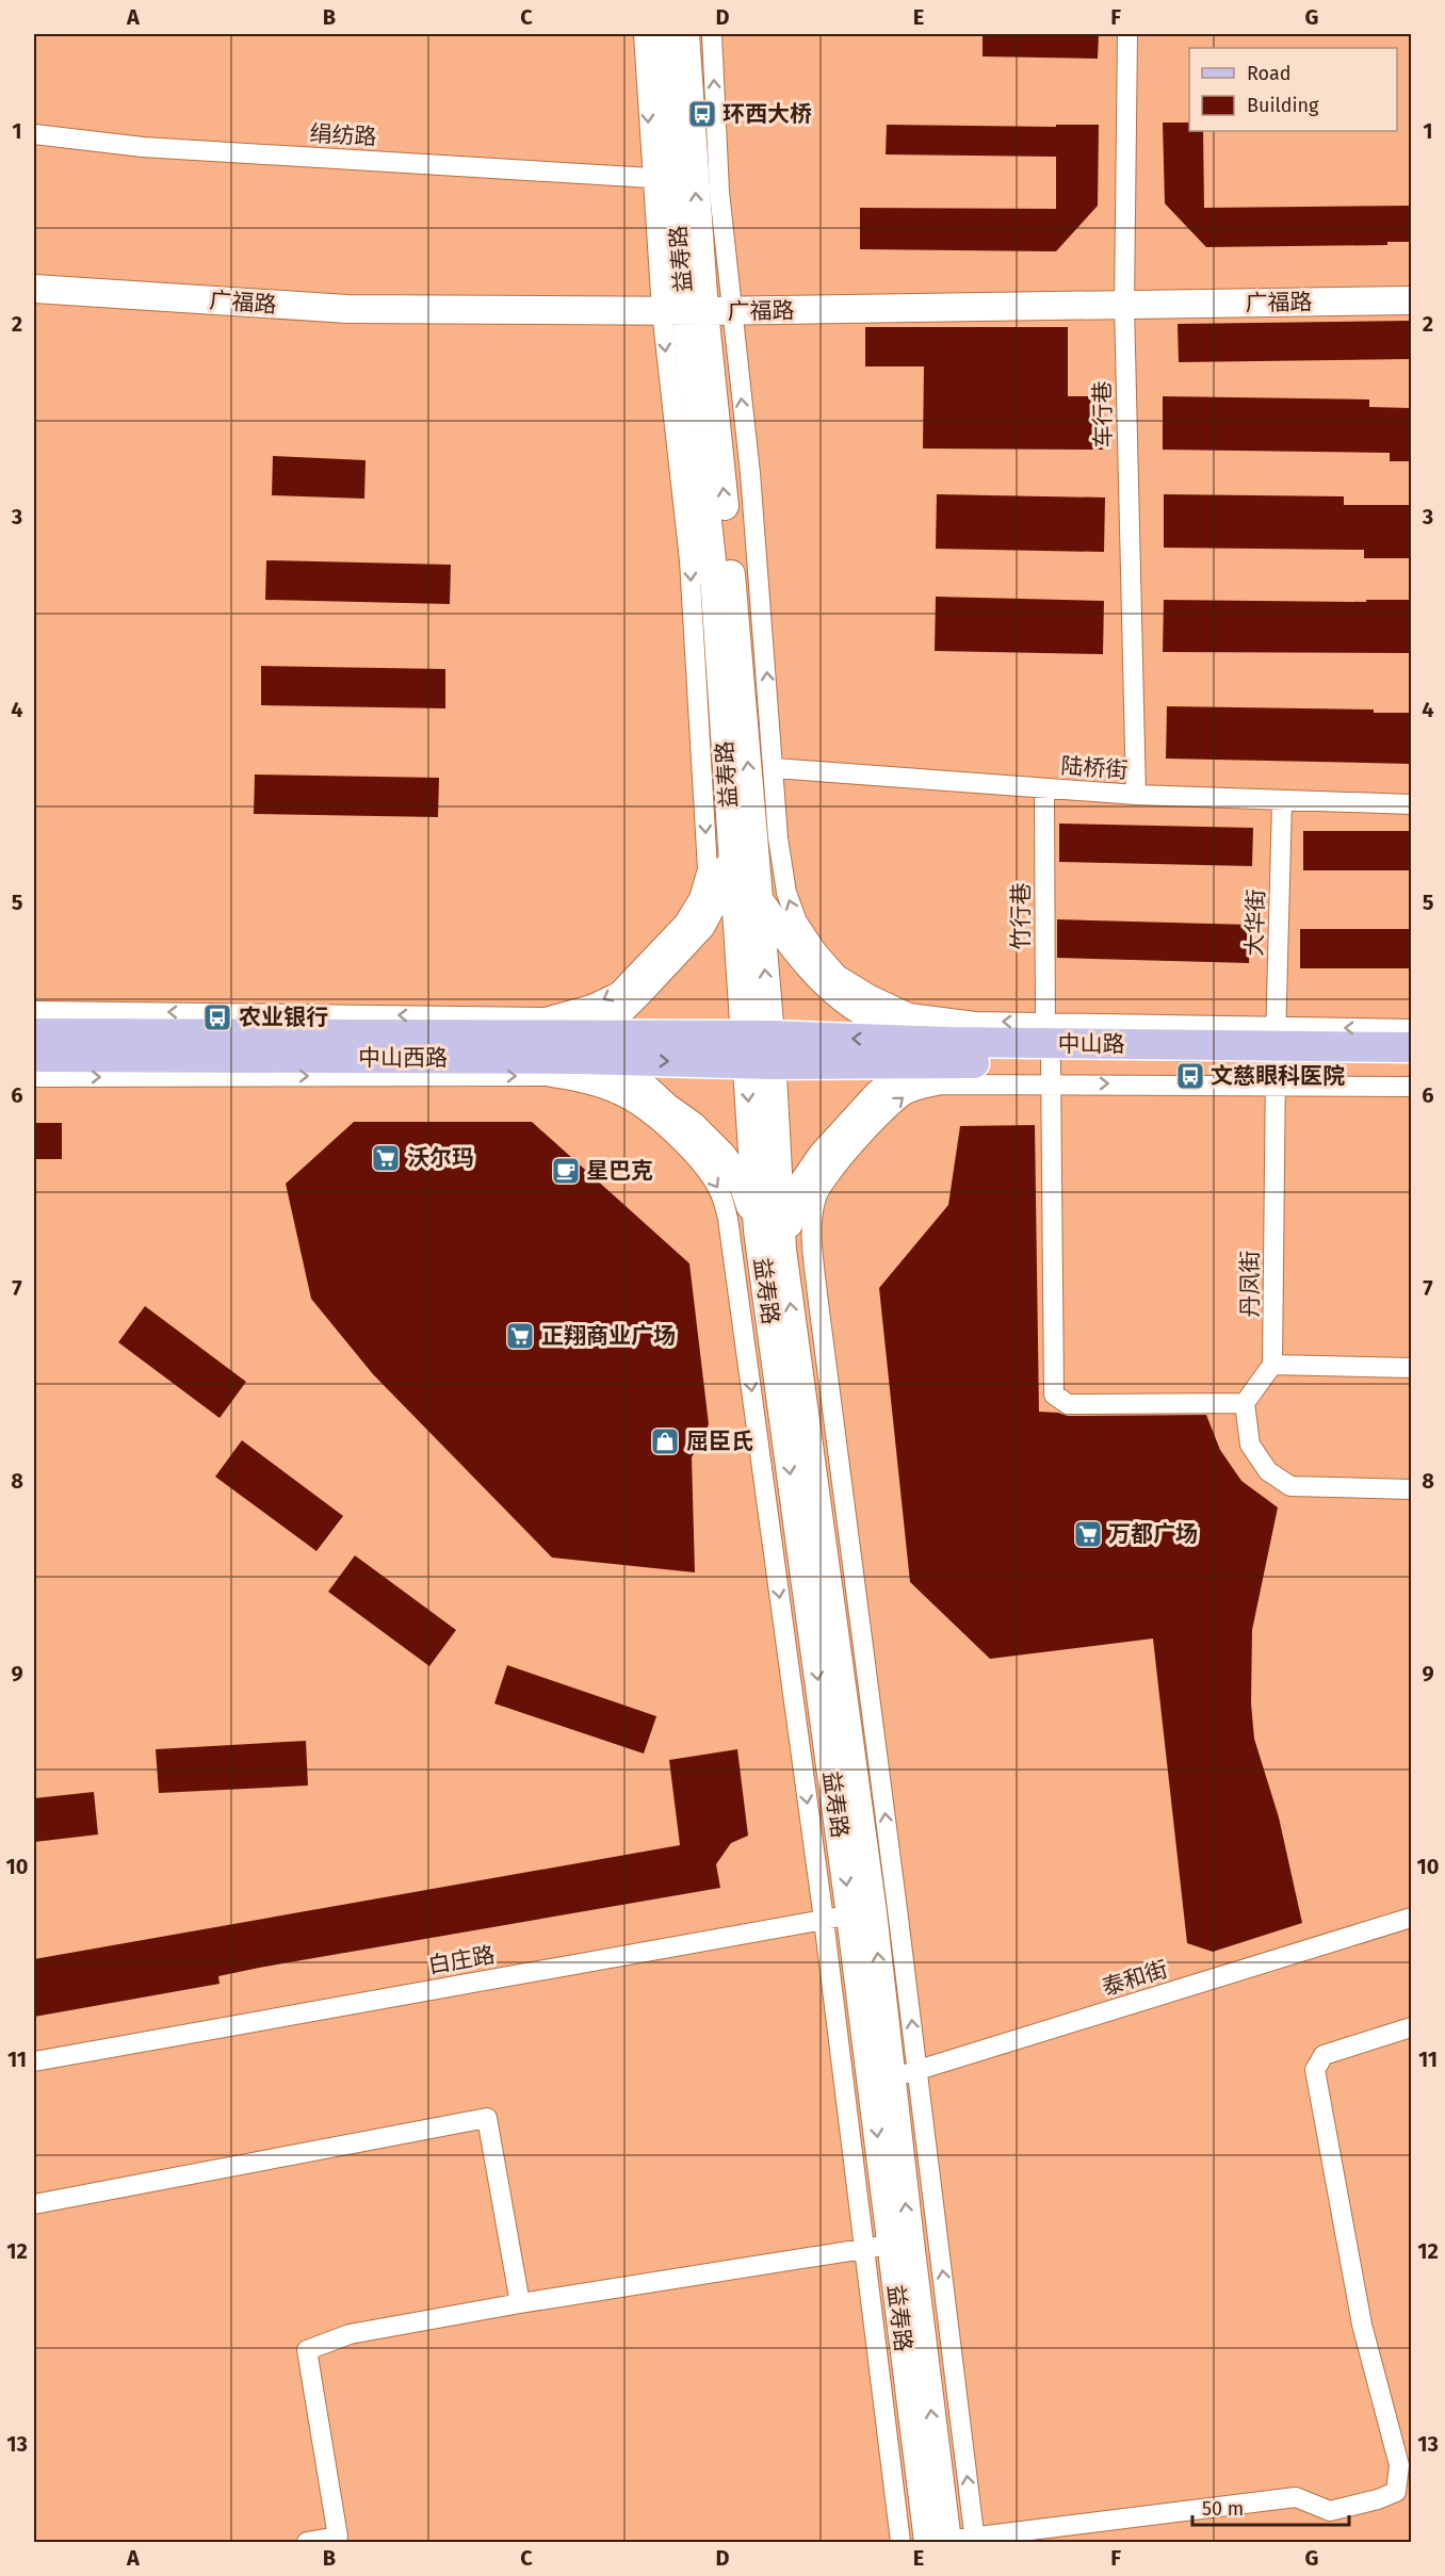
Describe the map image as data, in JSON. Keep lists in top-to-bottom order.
{
  "streets": {
    "main road": [
      "益寿路",
      "广福路",
      "中山路",
      "中山西路"
    ],
    "street": [
      "绢纺路",
      "车行巷",
      "陆桥街",
      "竹行巷",
      "大华街",
      "丹凤街",
      "白庄路",
      "泰和街"
    ]
  },
  "crossings": [
    ["益寿路", "广福路"],
    ["益寿路", "中山路"],
    ["益寿路", "中山西路"],
    ["益寿路", "白庄路"],
    ["益寿路", "泰和街"],
    ["广福路", "车行巷"],
    ["车行巷", "陆桥街"],
    ["陆桥街", "竹行巷"],
    ["陆桥街", "大华街"],
    ["竹行巷", "中山路"],
    ["大华街", "中山路"],
    ["大华街", "丹凤街"],
    ["中山路", "中山西路"],
    ["中山路", "丹凤街"]
  ],
  "places": {
    "bus stop": ["环西大桥", "农业银行", "文慈眼科医院"],
    "supermarket": ["沃尔玛", "正翔商业广场", "万都广场"],
    "cafe": ["星巴克"],
    "shop": ["屈臣氏"]
  },
  "legend": ["Road", "Building"],
  "scale_bar": "50 m",
  "grid": {
    "columns": [
      "A",
      "B",
      "C",
      "D",
      "E",
      "F",
      "G"
    ],
    "rows": [
      "1",
      "2",
      "3",
      "4",
      "5",
      "6",
      "7",
      "8",
      "9",
      "10",
      "11",
      "12",
      "13"
    ]
  }
}
